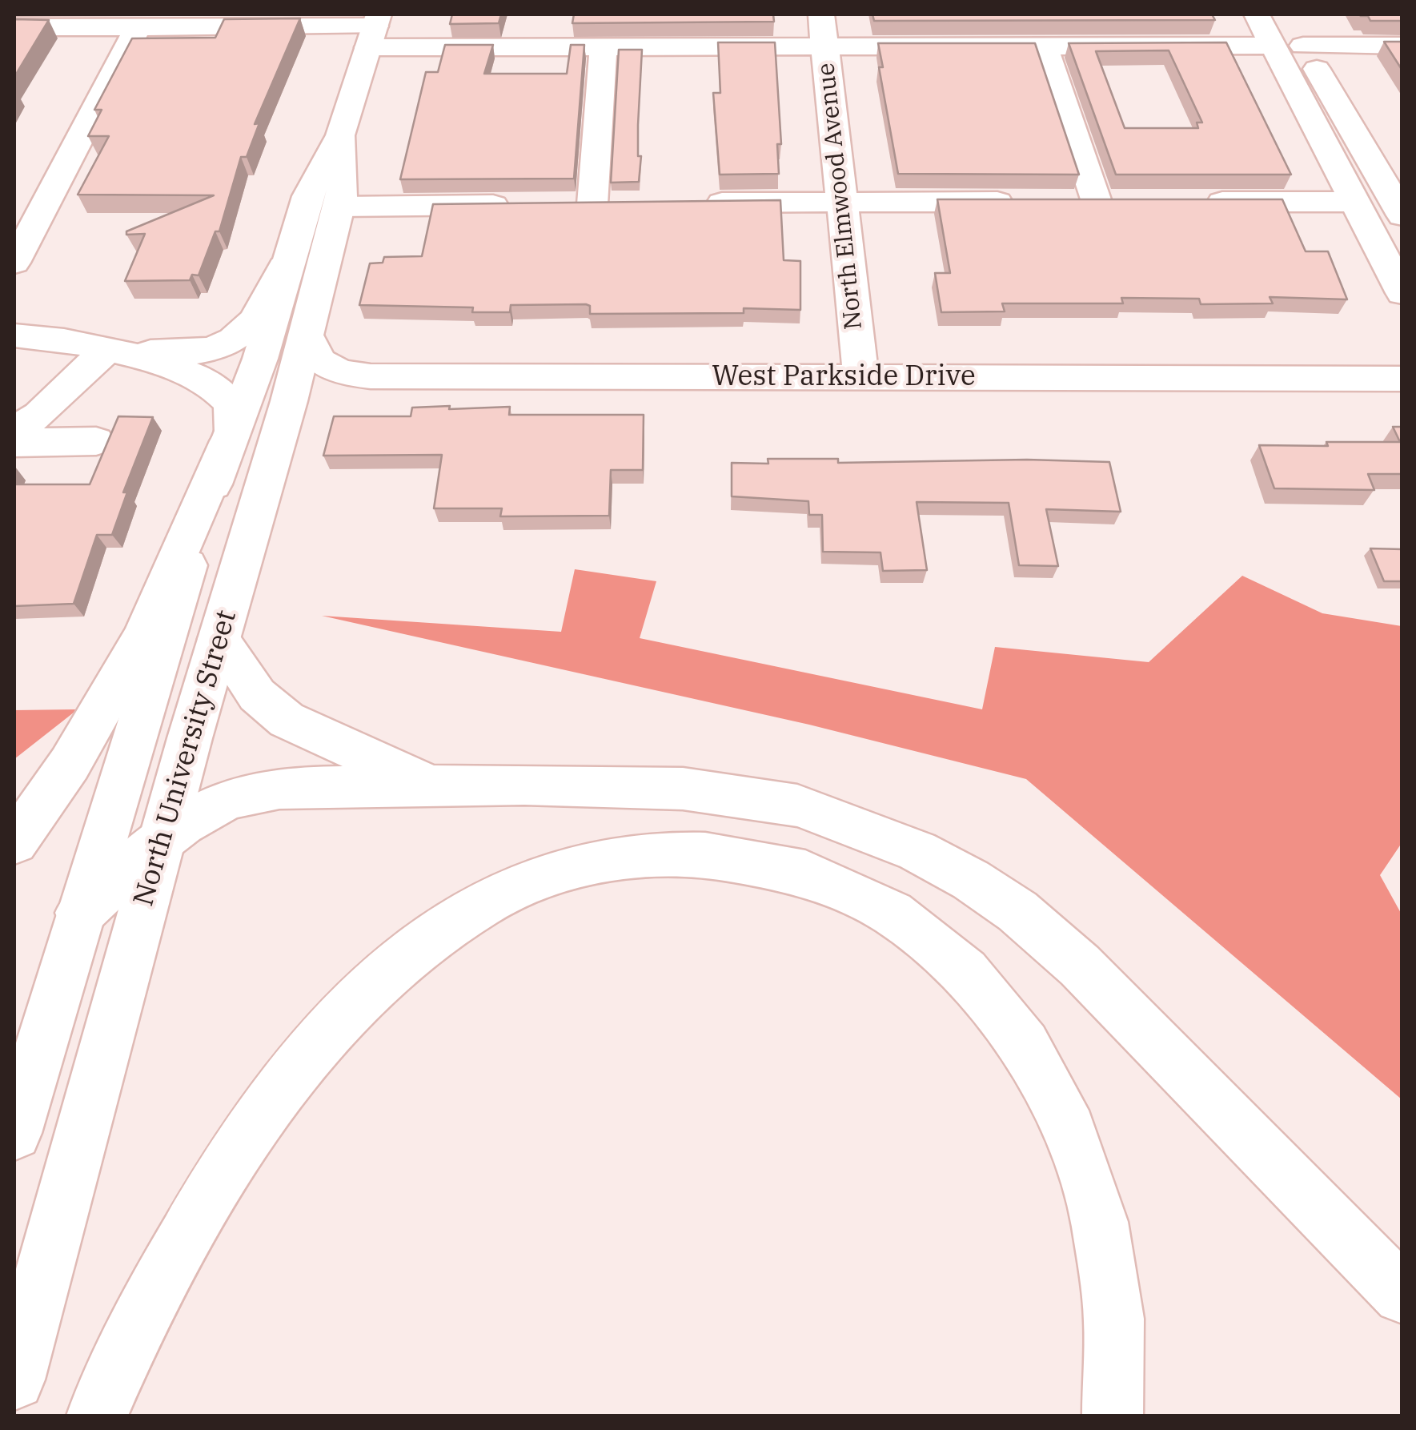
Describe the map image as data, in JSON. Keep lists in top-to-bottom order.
{
  "streets": {
    "main road": ["North Elmwood Avenue", "West Parkside Drive", "North University Street"]
  },
  "crossings": [
    ["North Elmwood Avenue", "West Parkside Drive"],
    ["West Parkside Drive", "North University Street"]
  ]
}
